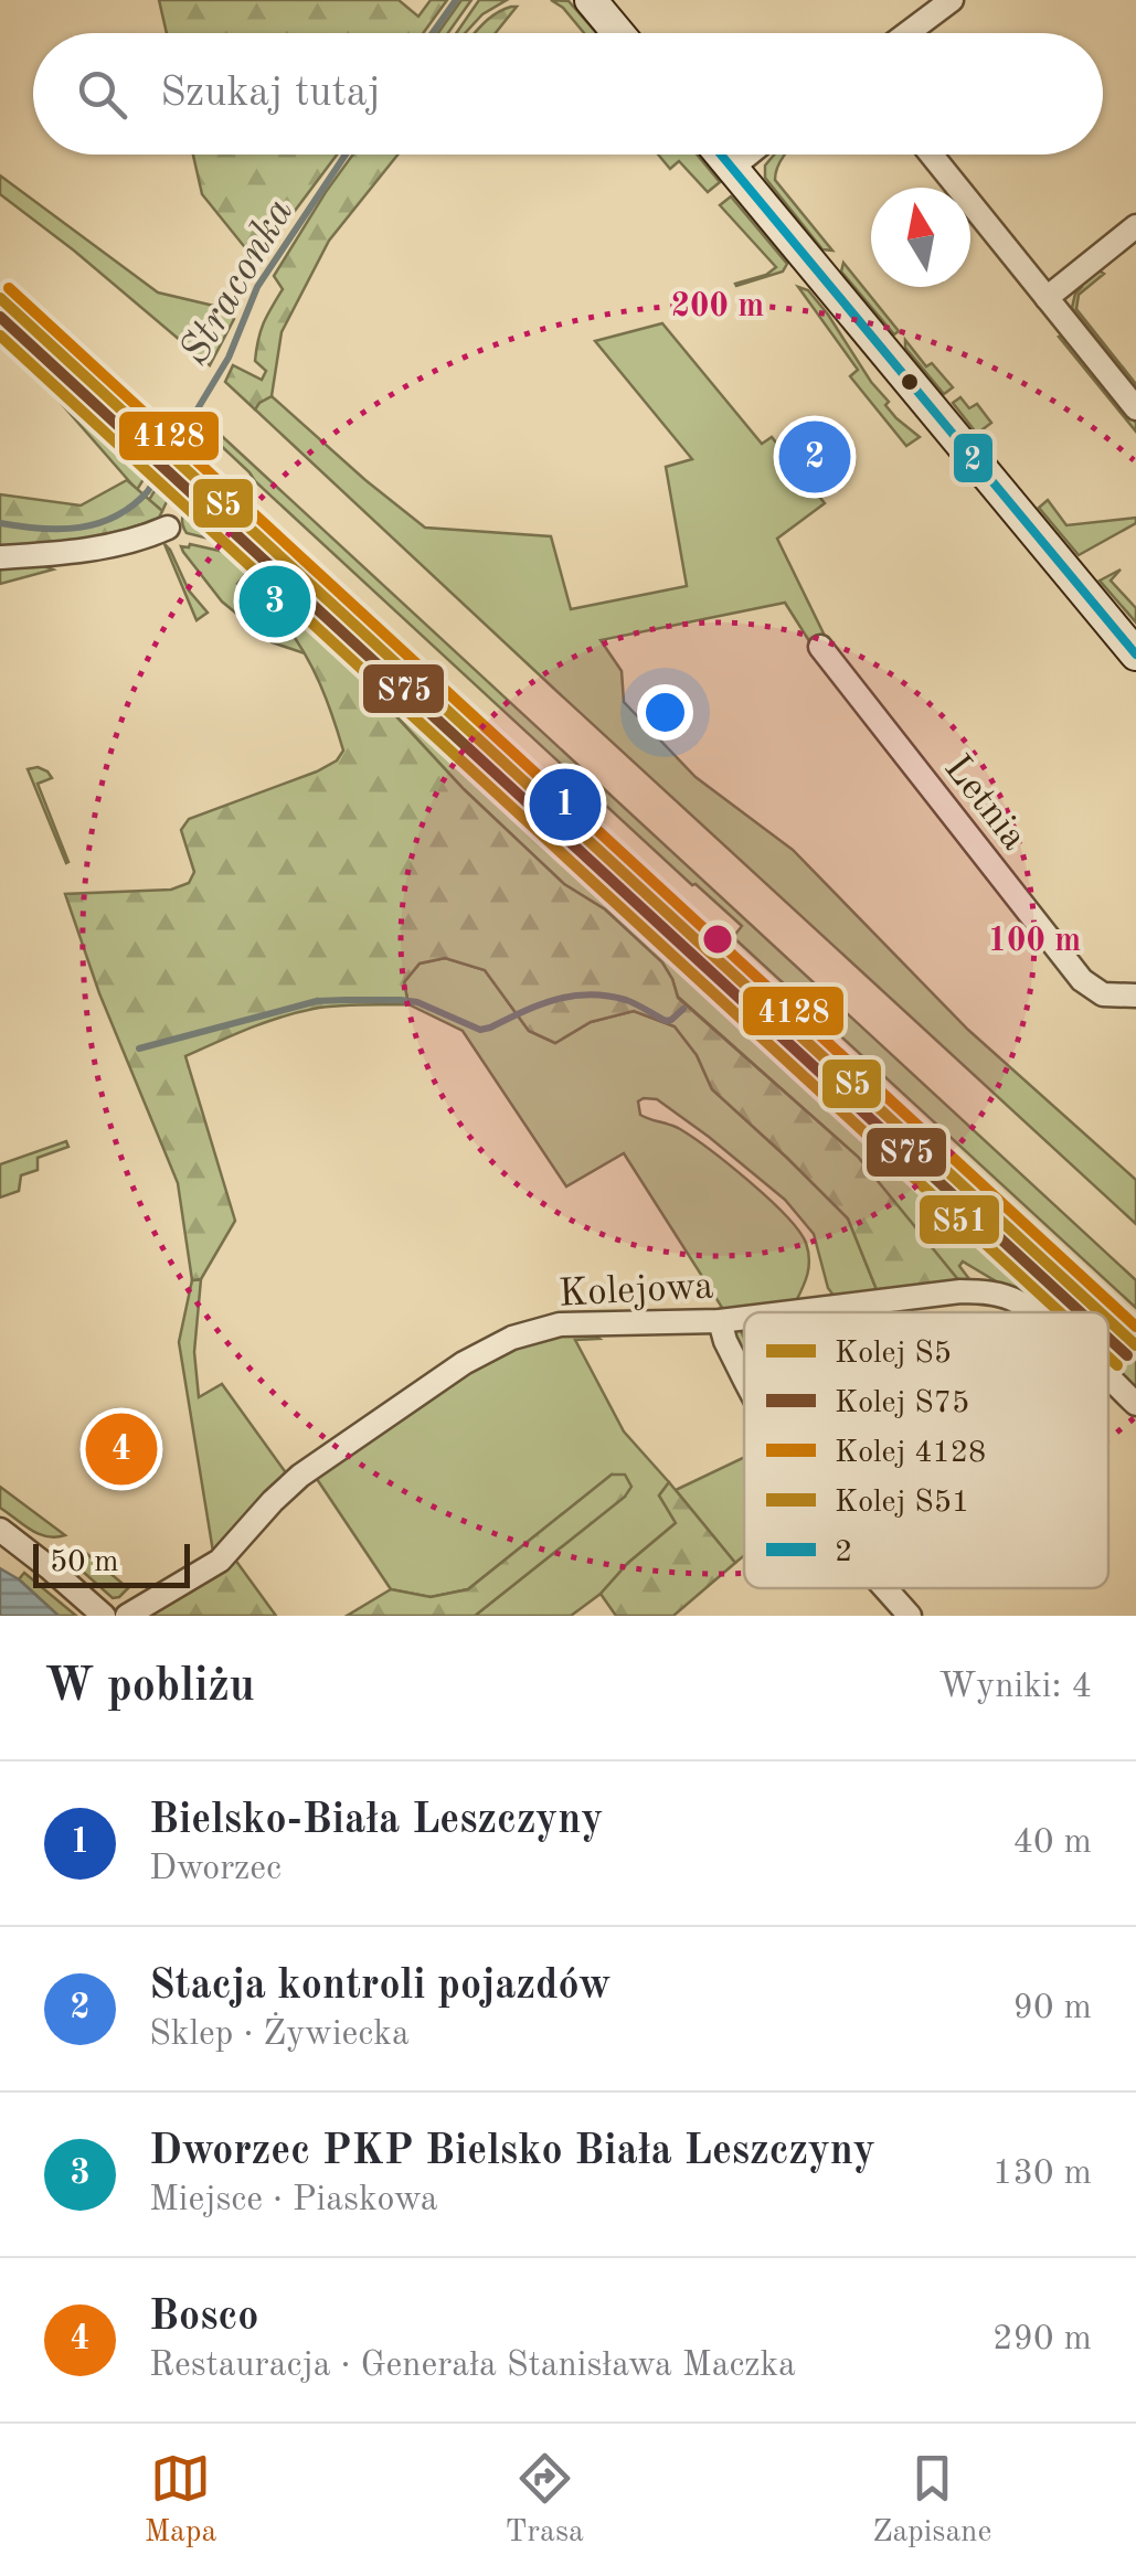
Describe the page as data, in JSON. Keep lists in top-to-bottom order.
{
  "streets": {
    "street": ["Letnia", "Kolejowa"]
  },
  "water": ["Straconka"],
  "lines": [
    "transit line 2",
    "rail line 4128",
    "rail line S5",
    "rail line S75",
    "rail line S51"
  ],
  "legend": [
    "Kolej S5",
    "Kolej S75",
    "Kolej 4128",
    "Kolej S51",
    "2"
  ],
  "scale_bar": "50 m",
  "north": "top",
  "page": {
    "search": "Szukaj tutaj",
    "pins": [
      "2",
      "3",
      "1",
      "4"
    ],
    "scale": "50 m",
    "heading": ["W pobliżu", "Wyniki: 4"],
    "list": [
      {
        "mark": "1",
        "name": "Bielsko-Biała Leszczyny",
        "note": "Dworzec",
        "value": "40 m"
      },
      {
        "mark": "2",
        "name": "Stacja kontroli pojazdów",
        "note": "Sklep · Żywiecka",
        "value": "90 m"
      },
      {
        "mark": "3",
        "name": "Dworzec PKP Bielsko Biała Leszczyny",
        "note": "Miejsce · Piaskowa",
        "value": "130 m"
      },
      {
        "mark": "4",
        "name": "Bosco",
        "note": "Restauracja · Generała Stanisława Maczka",
        "value": "290 m"
      }
    ],
    "nav": ["Mapa", "Trasa", "Zapisane"]
  },
  "rings": ["200 m", "100 m"]
}
